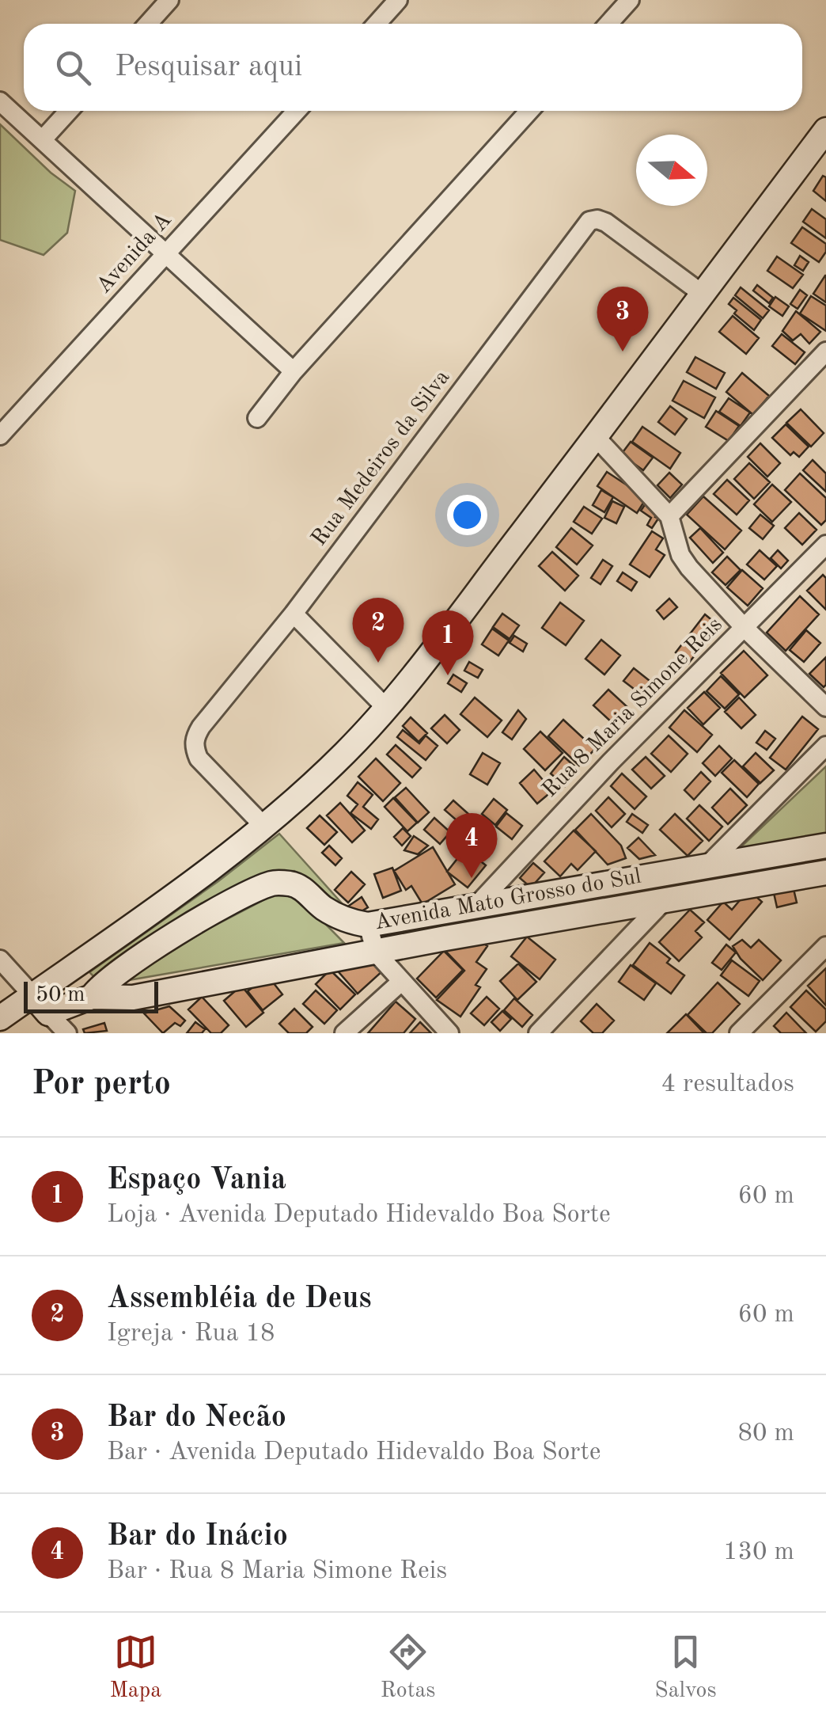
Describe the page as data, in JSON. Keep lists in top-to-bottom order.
{
  "streets": {
    "main road": ["Avenida Mato Grosso do Sul"],
    "street": ["Avenida A", "Rua Medeiros da Silva", "Rua 8 Maria Simone Reis"]
  },
  "crossings": [
    ["Rua 8 Maria Simone Reis", "Avenida Mato Grosso do Sul"]
  ],
  "scale_bar": "50 m",
  "north": "right",
  "page": {
    "search": "Pesquisar aqui",
    "pins": [
      "3",
      "2",
      "1",
      "4"
    ],
    "scale": "50 m",
    "heading": ["Por perto", "4 resultados"],
    "list": [
      {
        "mark": "1",
        "name": "Espaço Vania",
        "note": "Loja · Avenida Deputado Hidevaldo Boa Sorte",
        "value": "60 m"
      },
      {
        "mark": "2",
        "name": "Assembléia de Deus",
        "note": "Igreja · Rua 18",
        "value": "60 m"
      },
      {
        "mark": "3",
        "name": "Bar do Necão",
        "note": "Bar · Avenida Deputado Hidevaldo Boa Sorte",
        "value": "80 m"
      },
      {
        "mark": "4",
        "name": "Bar do Inácio",
        "note": "Bar · Rua 8 Maria Simone Reis",
        "value": "130 m"
      }
    ],
    "nav": ["Mapa", "Rotas", "Salvos"]
  }
}
